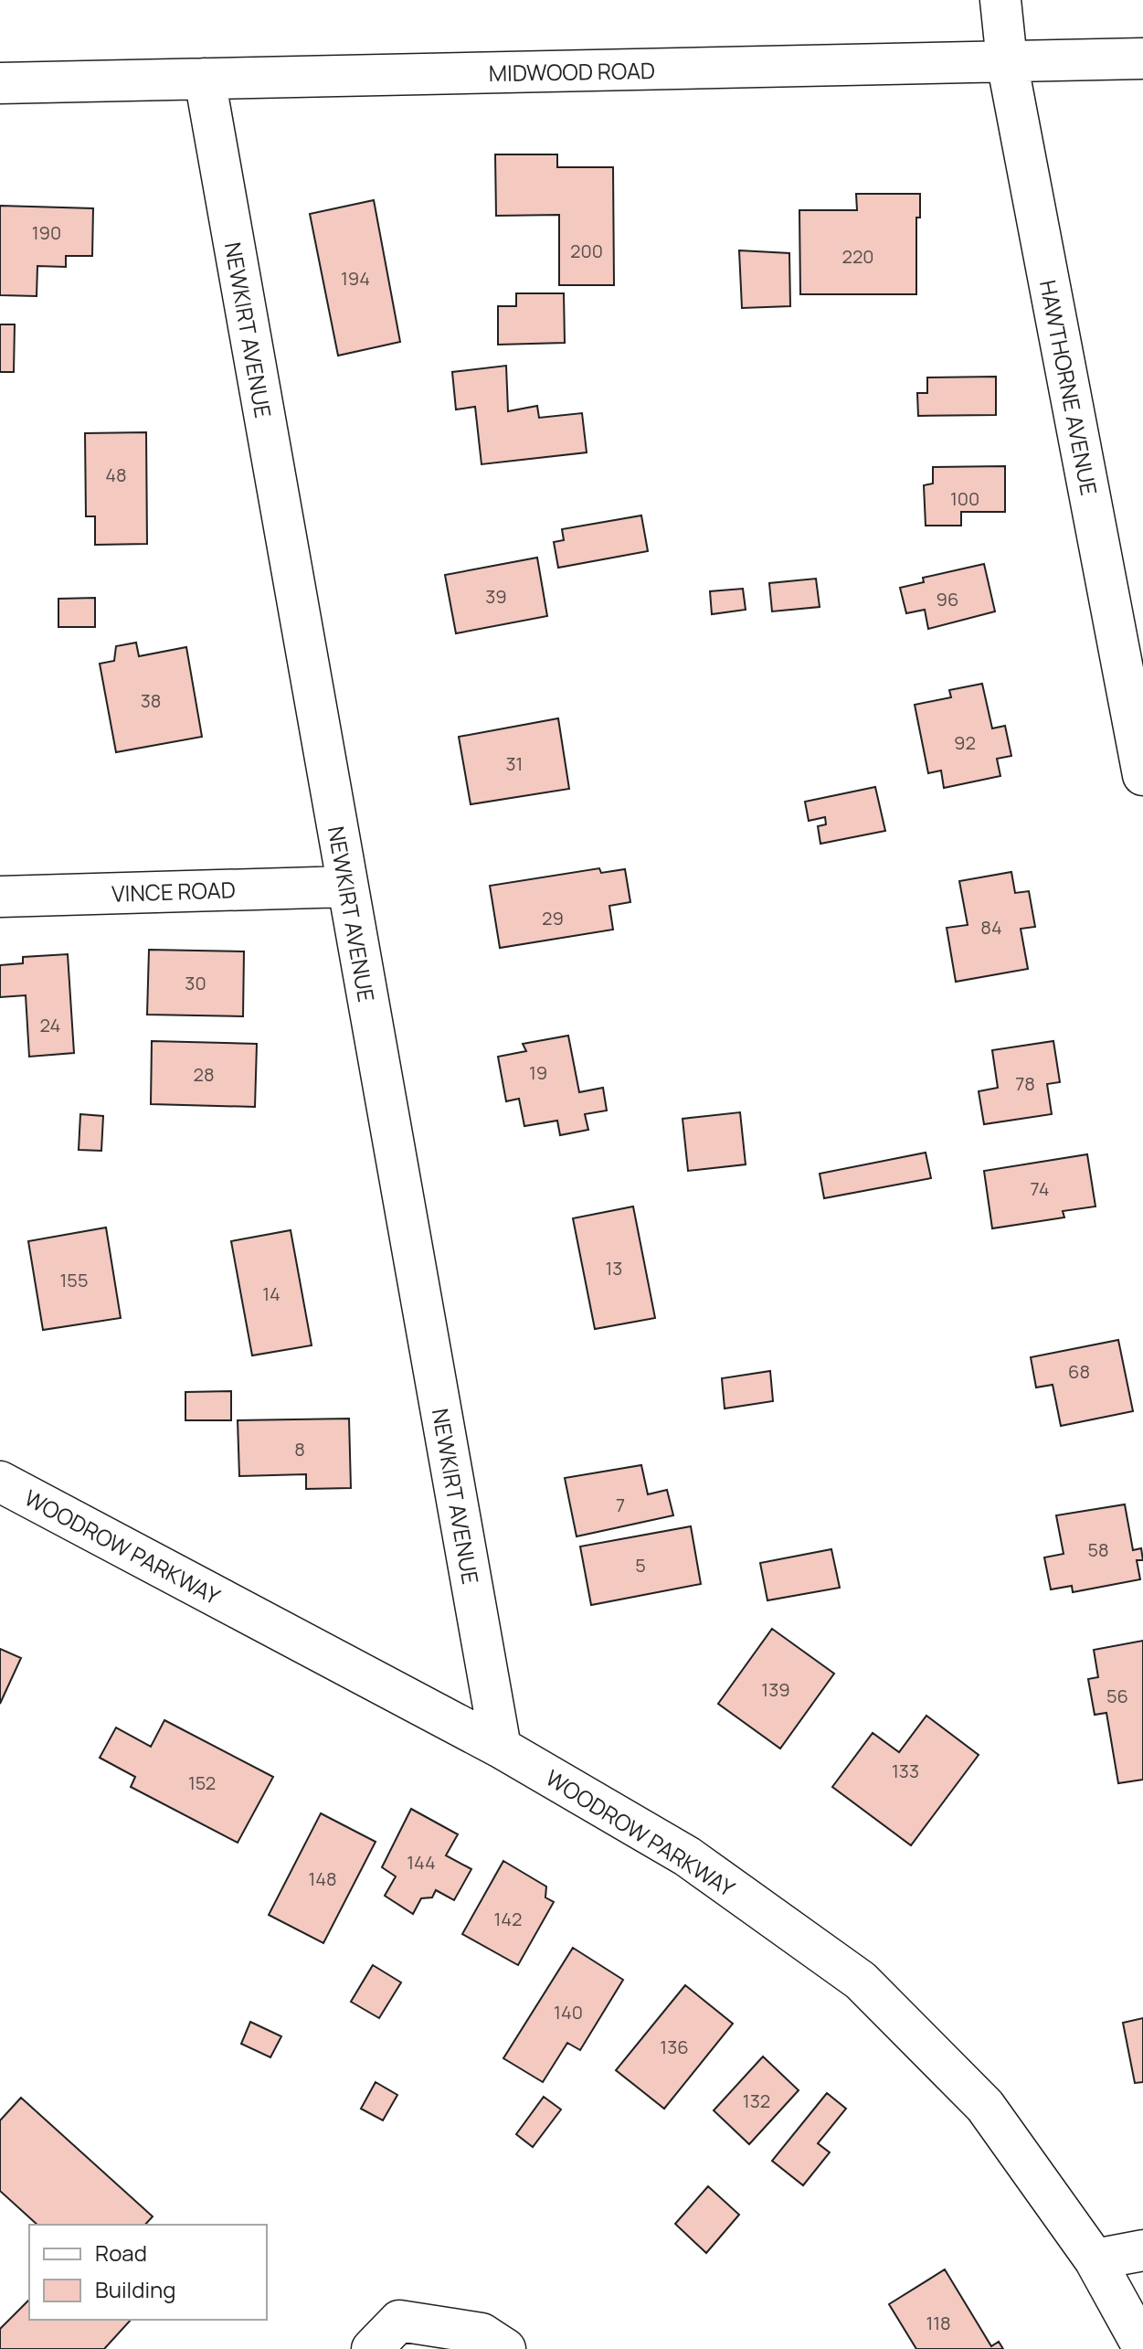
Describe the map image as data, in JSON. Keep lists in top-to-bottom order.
{
  "streets": {
    "street": [
      "MIDWOOD ROAD",
      "NEWKIRT AVENUE",
      "HAWTHORNE AVENUE",
      "VINCE ROAD",
      "WOODROW PARKWAY"
    ]
  },
  "crossings": [
    ["MIDWOOD ROAD", "NEWKIRT AVENUE"],
    ["MIDWOOD ROAD", "HAWTHORNE AVENUE"],
    ["NEWKIRT AVENUE", "VINCE ROAD"],
    ["NEWKIRT AVENUE", "WOODROW PARKWAY"]
  ],
  "house_numbers": [
    "190",
    "200",
    "220",
    "194",
    "48",
    "100",
    "39",
    "96",
    "38",
    "92",
    "31",
    "29",
    "84",
    "30",
    "24",
    "19",
    "28",
    "78",
    "74",
    "13",
    "155",
    "14",
    "68",
    "8",
    "7",
    "58",
    "5",
    "139",
    "56",
    "133",
    "152",
    "144",
    "148",
    "142",
    "140",
    "136",
    "132",
    "118"
  ],
  "legend": ["Road", "Building"]
}
